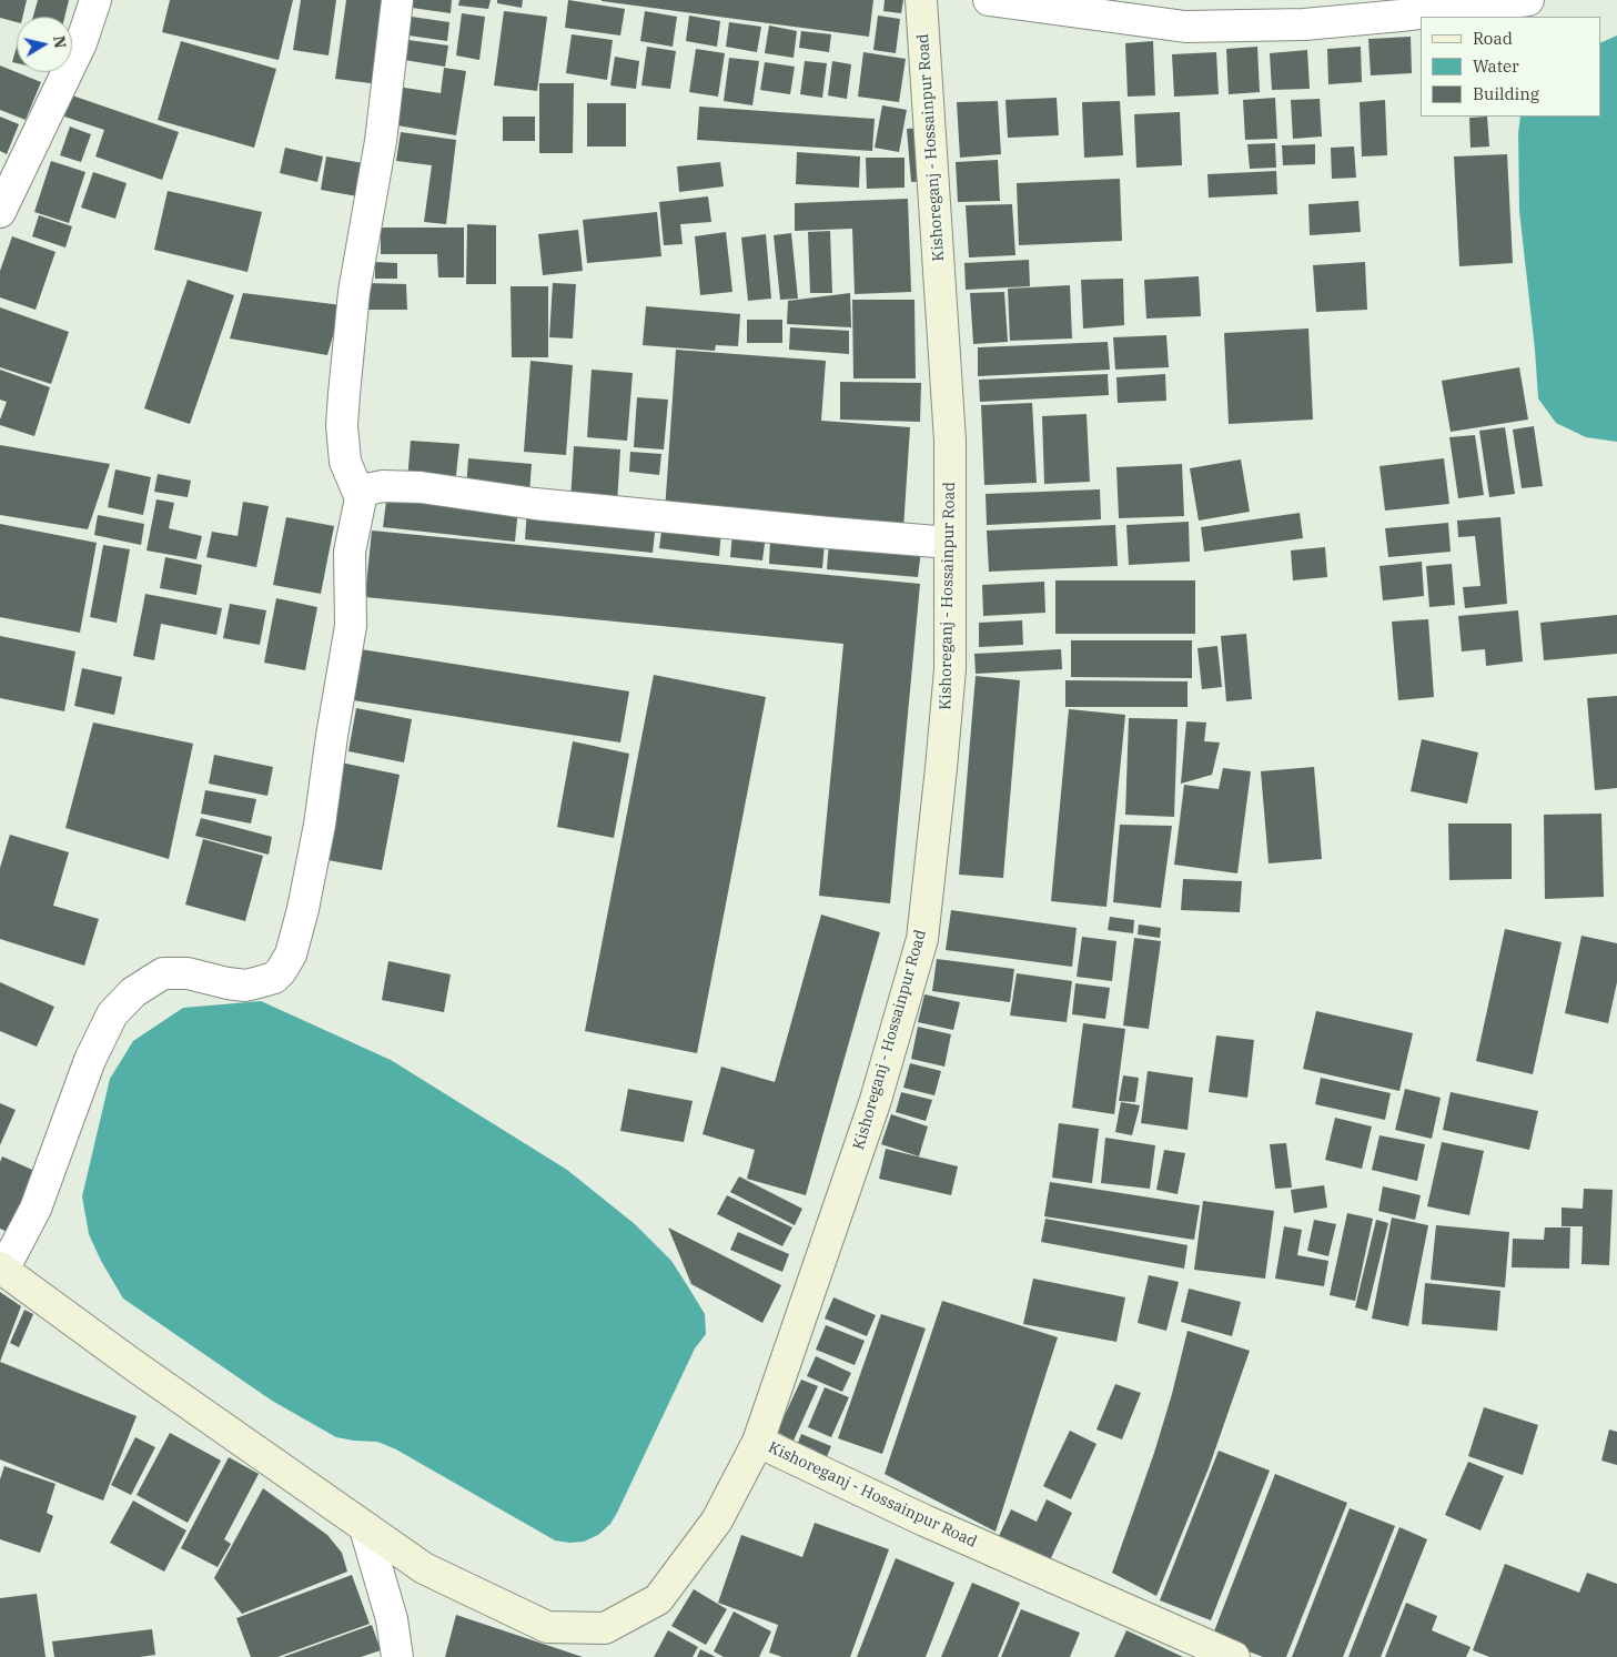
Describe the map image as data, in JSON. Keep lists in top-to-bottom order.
{
  "streets": {
    "main road": ["Kishoreganj - Hossainpur Road"]
  },
  "legend": ["Road", "Water", "Building"],
  "north": "right"
}
